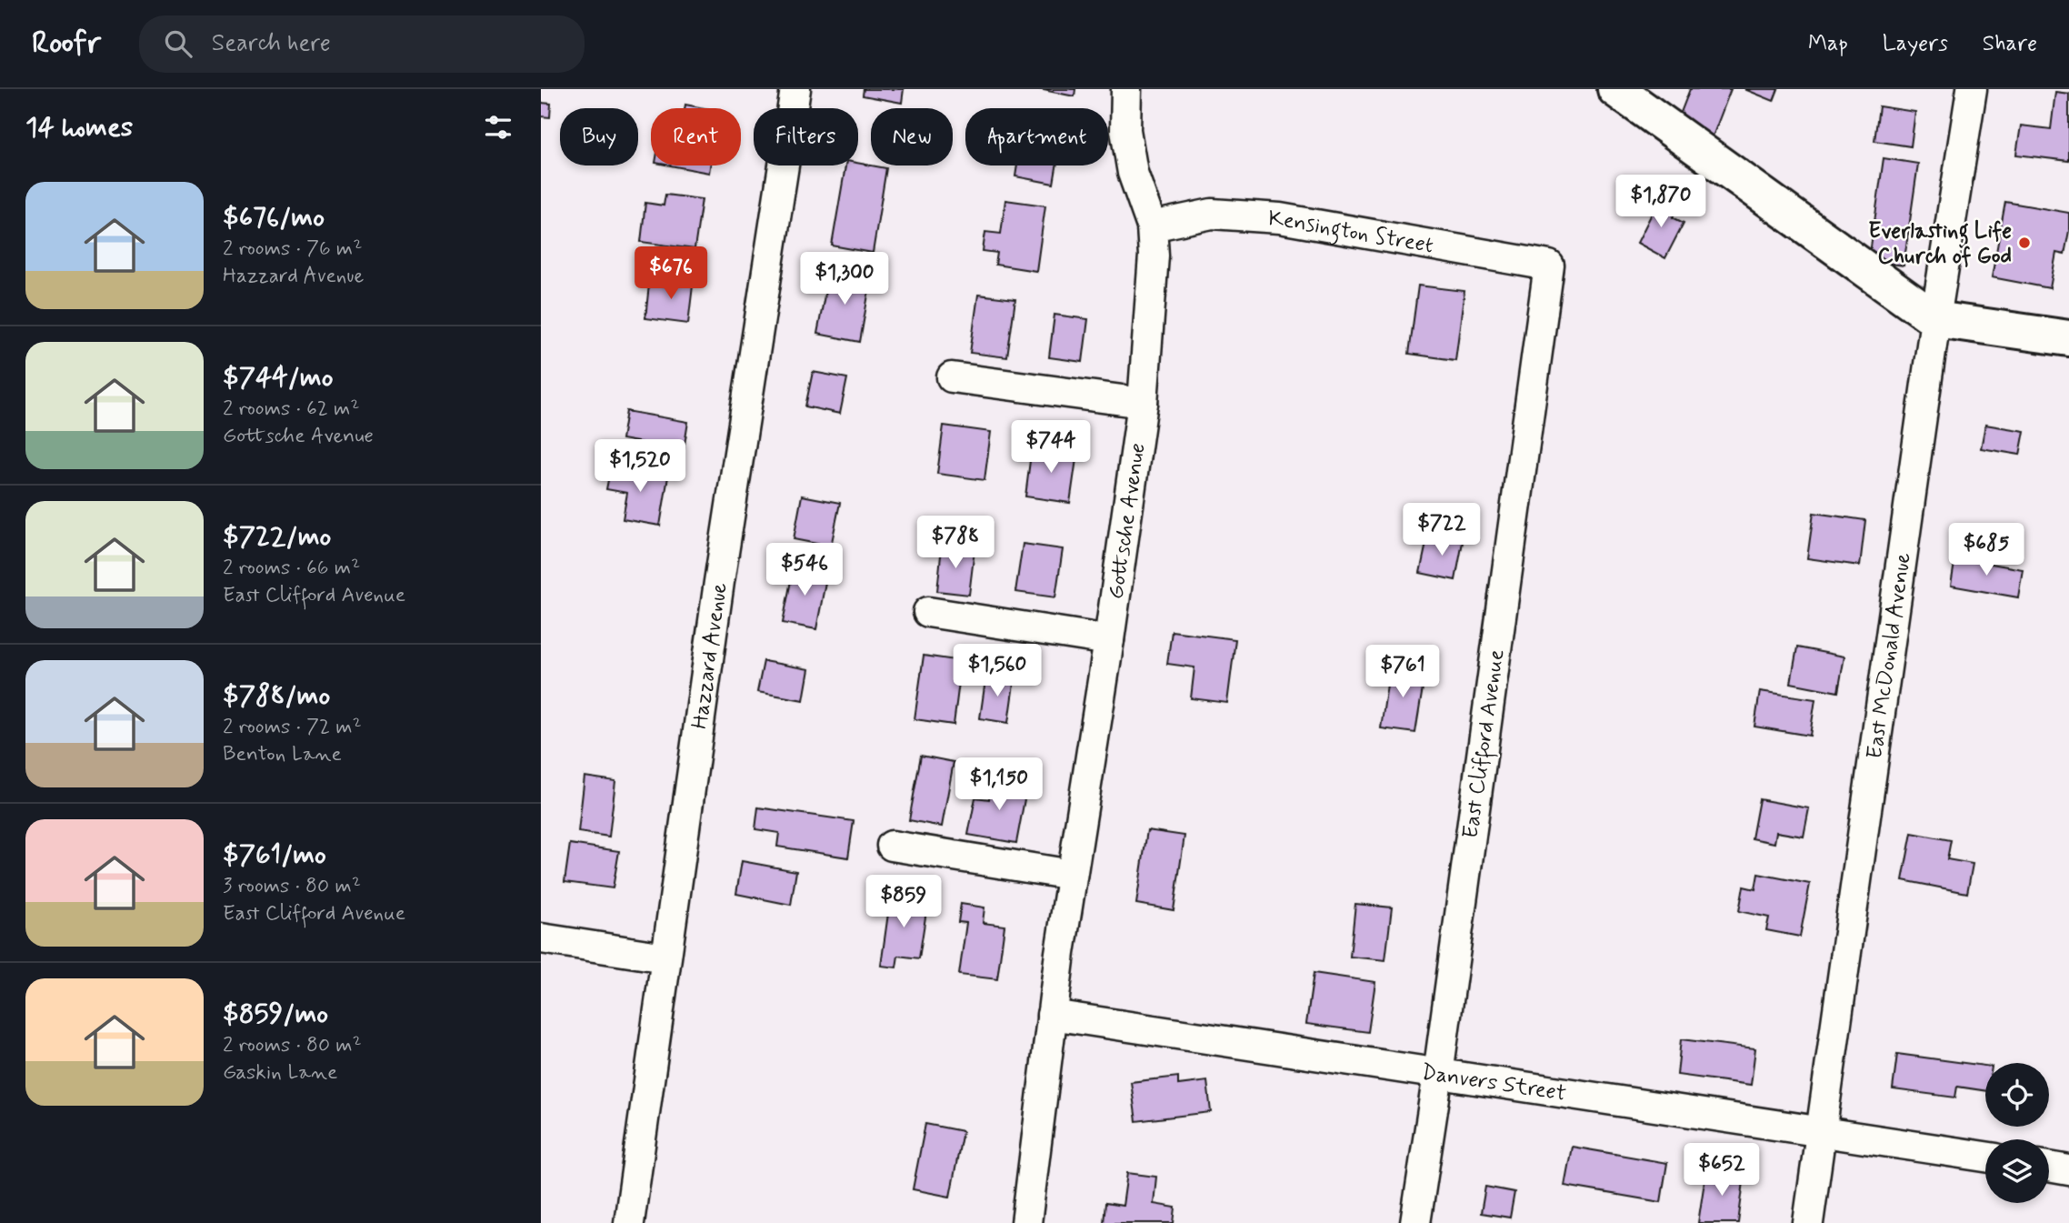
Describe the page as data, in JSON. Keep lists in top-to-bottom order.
{
  "streets": {
    "street": [
      "Kensington Street",
      "Gottsche Avenue",
      "Hazzard Avenue",
      "East McDonald Avenue",
      "East Clifford Avenue",
      "Danvers Street"
    ]
  },
  "crossings": [
    ["Kensington Street", "Gottsche Avenue"],
    ["Kensington Street", "East Clifford Avenue"],
    ["Gottsche Avenue", "Danvers Street"],
    ["East McDonald Avenue", "Danvers Street"],
    ["East Clifford Avenue", "Danvers Street"]
  ],
  "places": ["Everlasting Life Church of God"],
  "page": {
    "header": "Roofr",
    "search": "Search here",
    "nav": ["Map", "Layers", "Share"],
    "heading": "14 homes",
    "chip": [
      "Buy",
      "Rent",
      "Filters",
      "New",
      "Apartment"
    ],
    "list": [
      {
        "name": "$676/mo",
        "note": "2 rooms · 76 m² · Hazzard Avenue"
      },
      {
        "name": "$744/mo",
        "note": "2 rooms · 62 m² · Gottsche Avenue"
      },
      {
        "name": "$722/mo",
        "note": "2 rooms · 66 m² · East Clifford Avenue"
      },
      {
        "name": "$788/mo",
        "note": "2 rooms · 72 m² · Benton Lane"
      },
      {
        "name": "$761/mo",
        "note": "3 rooms · 80 m² · East Clifford Avenue"
      },
      {
        "name": "$859/mo",
        "note": "2 rooms · 80 m² · Gaskin Lane"
      }
    ],
    "price": [
      "$1,870",
      "$676",
      "$1,300",
      "$744",
      "$1,520",
      "$722",
      "$788",
      "$685",
      "$546",
      "$1,560",
      "$761",
      "$1,150",
      "$859",
      "$652"
    ]
  }
}
